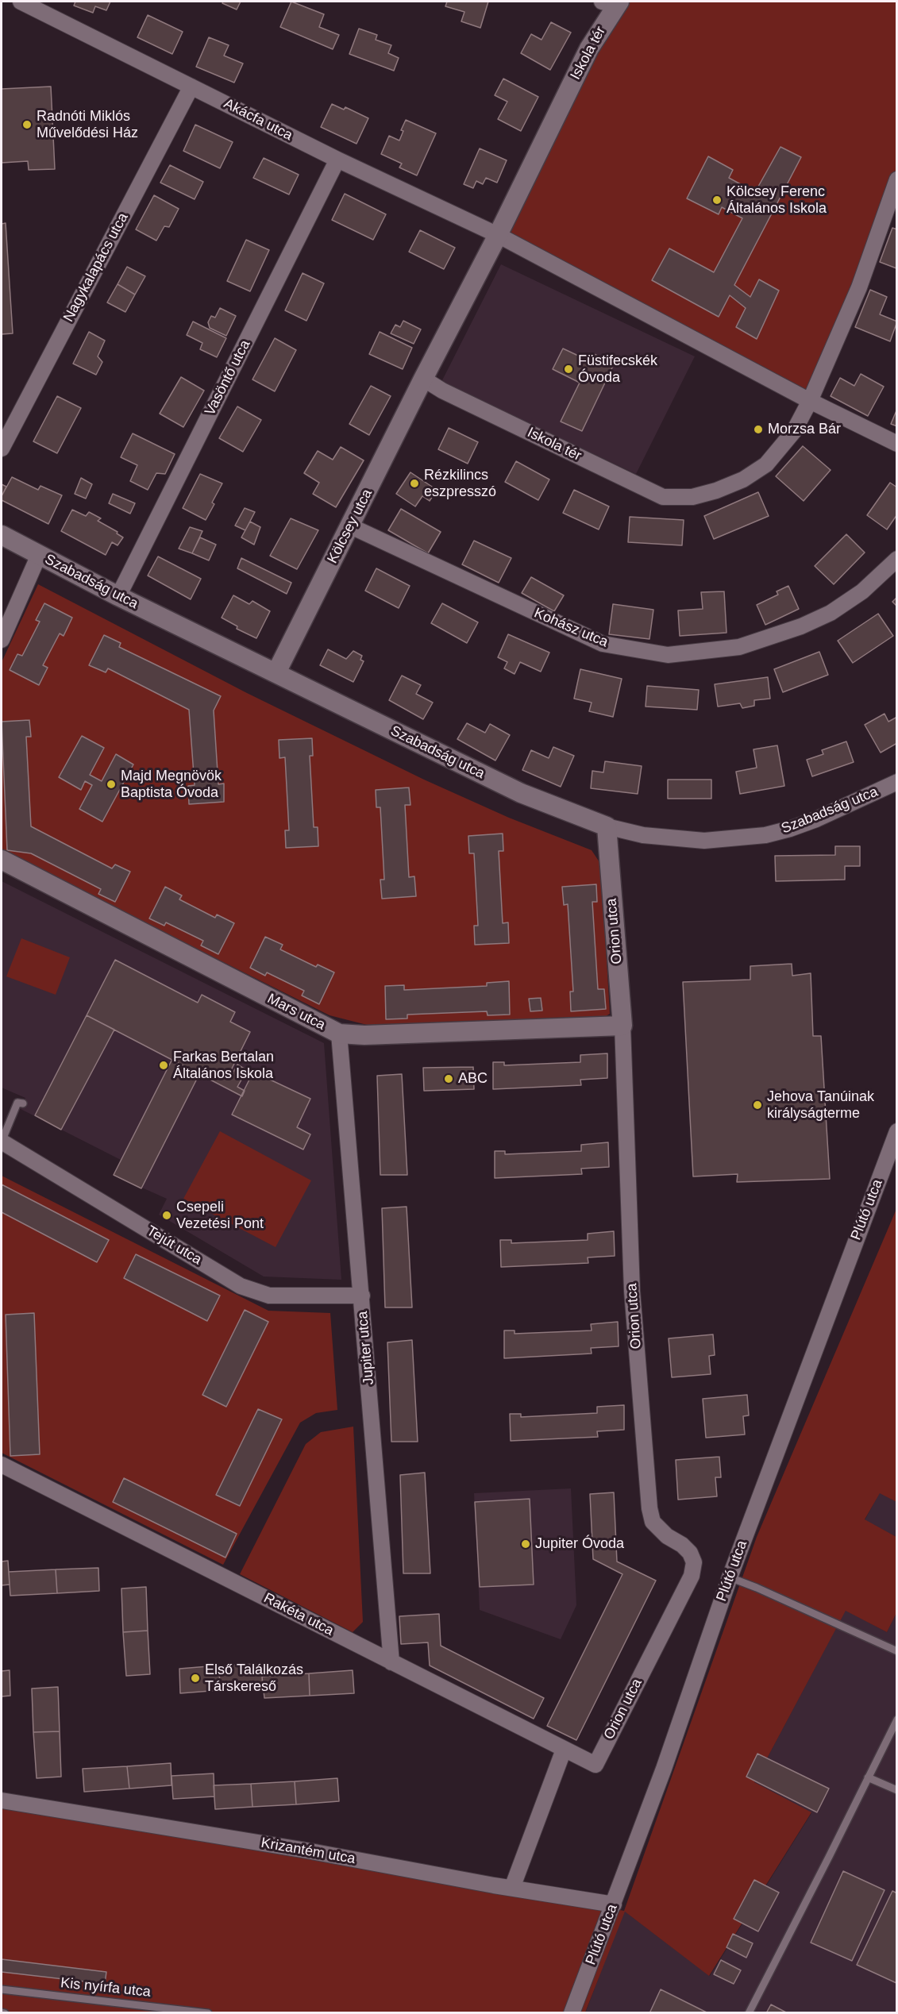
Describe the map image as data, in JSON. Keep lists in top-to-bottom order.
{
  "streets": {
    "street": [
      "Iskola tér",
      "Akácfa utca",
      "Nagykalapács utca",
      "Vasöntő utca",
      "Kölcsey utca",
      "Szabadság utca",
      "Kohász utca",
      "Orion utca",
      "Mars utca",
      "Plútó utca",
      "Tejút utca",
      "Jupiter utca",
      "Rakéta utca",
      "Krizantém utca"
    ],
    "lane": ["Kis nyírfa utca"]
  },
  "crossings": [
    ["Iskola tér", "Akácfa utca"],
    ["Iskola tér", "Kölcsey utca"],
    ["Akácfa utca", "Nagykalapács utca"],
    ["Akácfa utca", "Vasöntő utca"],
    ["Vasöntő utca", "Szabadság utca"],
    ["Kölcsey utca", "Szabadság utca"],
    ["Kölcsey utca", "Kohász utca"],
    ["Szabadság utca", "Orion utca"],
    ["Orion utca", "Mars utca"],
    ["Orion utca", "Rakéta utca"],
    ["Mars utca", "Jupiter utca"],
    ["Plútó utca", "Krizantém utca"],
    ["Tejút utca", "Jupiter utca"],
    ["Jupiter utca", "Rakéta utca"]
  ],
  "places": [
    "Radnóti Miklós Művelődési Ház",
    "Kölcsey Ferenc Általános Iskola",
    "Füstifecskék Óvoda",
    "Morzsa Bár",
    "Rézkilincs eszpresszó",
    "Majd Megnövök Baptista Óvoda",
    "Farkas Bertalan Általános Iskola",
    "ABC",
    "Jehova Tanúinak királyságterme",
    "Csepeli Vezetési Pont",
    "Jupiter Óvoda",
    "Első Találkozás Társkereső"
  ]
}
